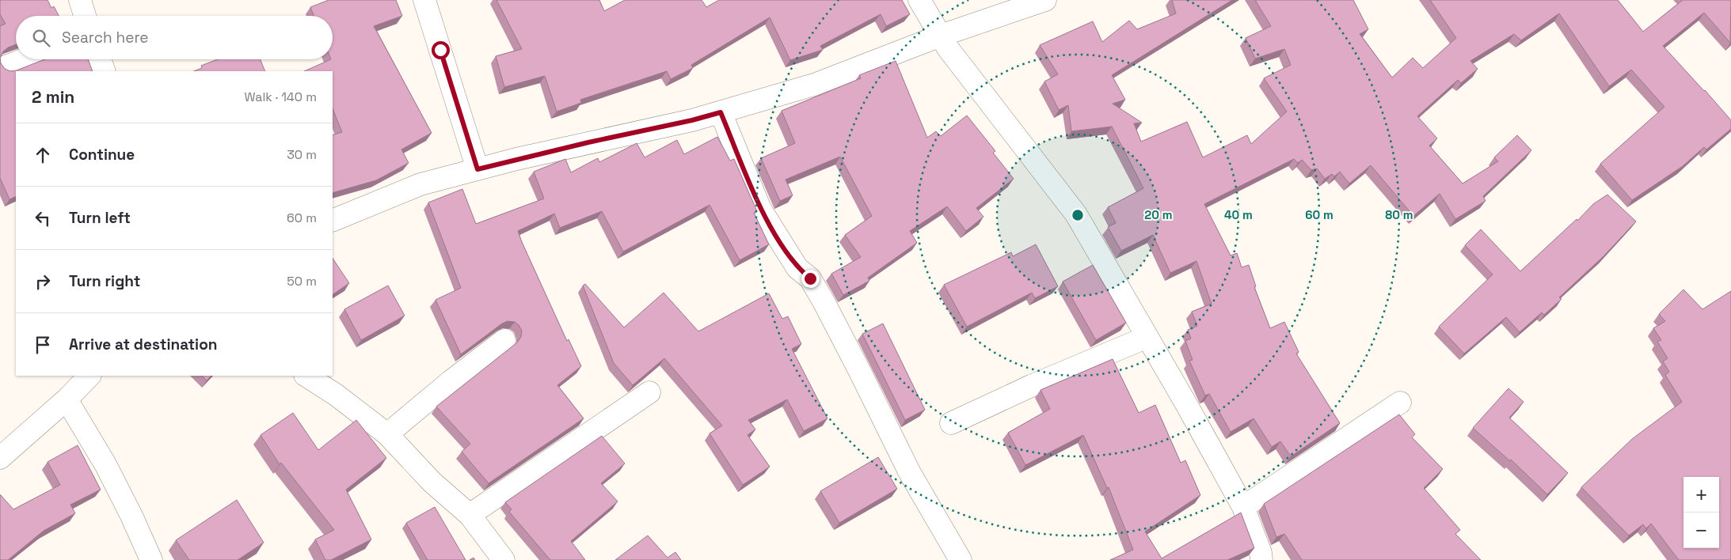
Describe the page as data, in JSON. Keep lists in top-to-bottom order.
{
  "page": {
    "search": "Search here",
    "heading": ["2 min", "Walk · 140 m"],
    "list": [
      ["Continue", "30 m"],
      ["Turn left", "60 m"],
      ["Turn right", "50 m"],
      "Arrive at destination"
    ],
    "map_buttons": ["+", "−"]
  },
  "rings": [
    "20 m",
    "40 m",
    "60 m",
    "80 m"
  ]
}
